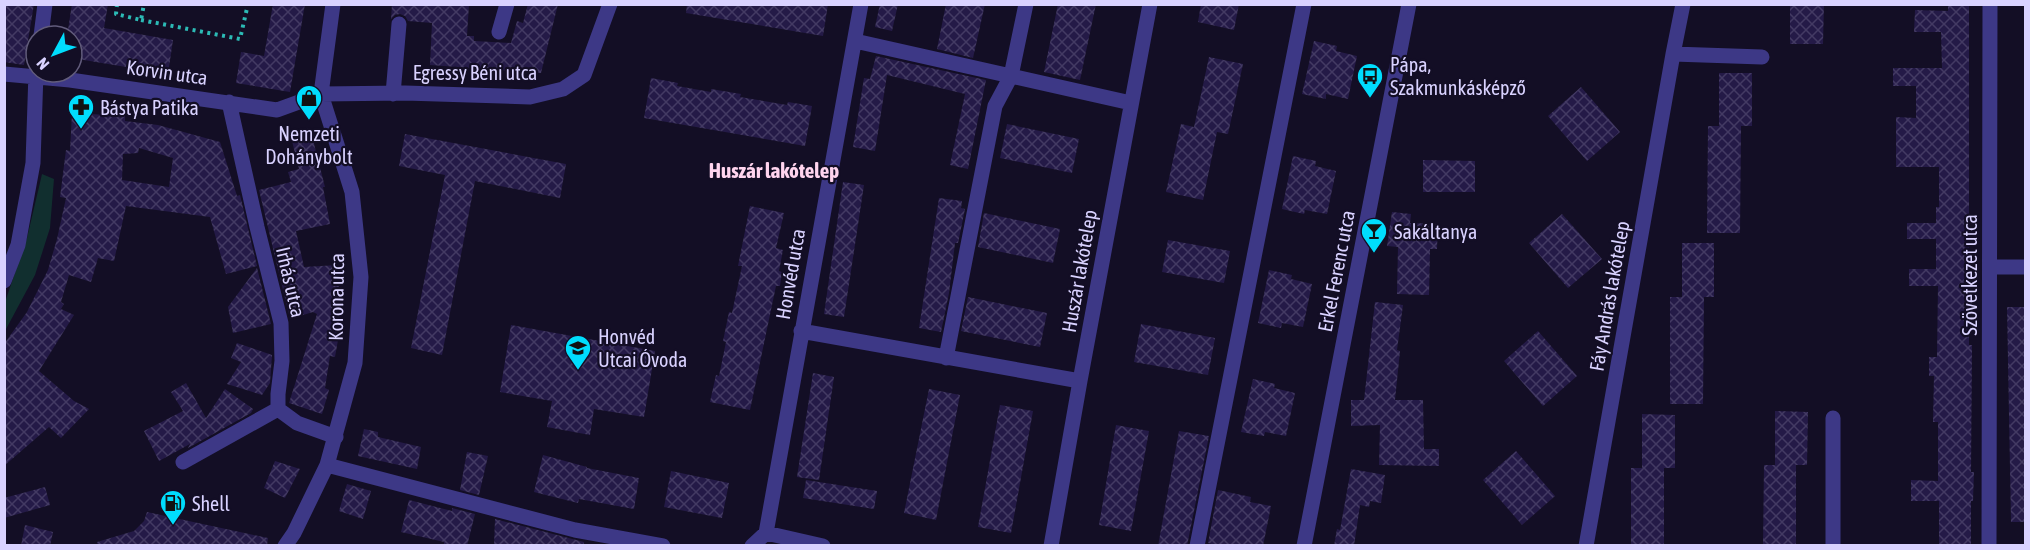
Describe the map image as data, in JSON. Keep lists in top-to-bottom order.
{
  "streets": {
    "street": [
      "Korvin utca",
      "Egressy Béni utca",
      "Huszár lakótelep",
      "Erkel Ferenc utca",
      "Honvéd utca",
      "Szövetkezet utca",
      "Irhás utca",
      "Fáy András lakótelep",
      "Korona utca"
    ]
  },
  "crossings": [
    ["Korvin utca", "Egressy Béni utca"],
    ["Korvin utca", "Irhás utca"],
    ["Korvin utca", "Korona utca"],
    ["Egressy Béni utca", "Korona utca"]
  ],
  "districts": ["Huszár lakótelep"],
  "places": {
    "bus stop": ["Pápa, Szakmunkásképző"],
    "shop": ["Nemzeti Dohánybolt"],
    "pharmacy": ["Bástya Patika"],
    "bar": ["Sakáltanya"],
    "school or university": ["Honvéd Utcai Óvoda"],
    "fuel station": ["Shell"]
  },
  "north": "bottom left"
}
